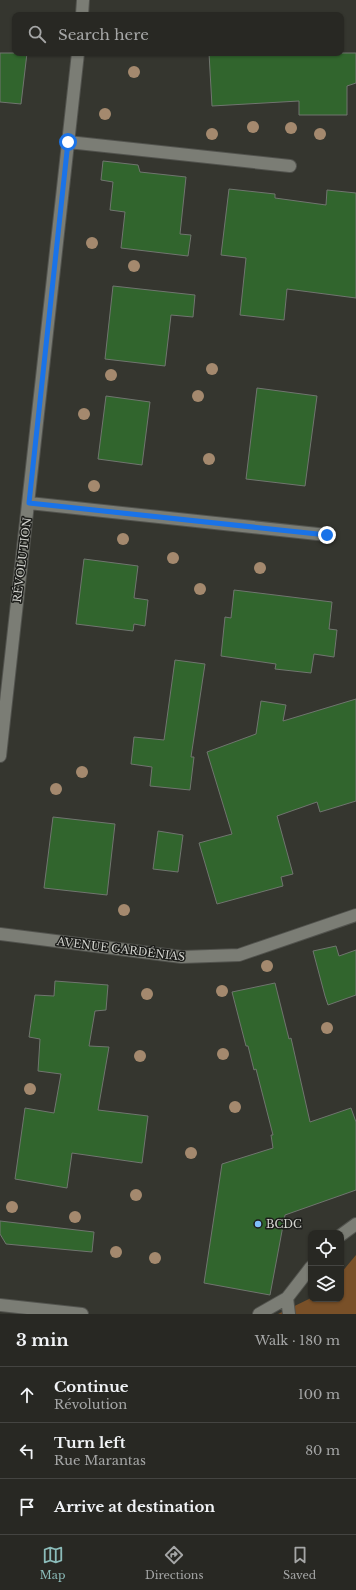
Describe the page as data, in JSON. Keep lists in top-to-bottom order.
{
  "streets": {
    "street": ["RÉVOLUTION", "AVENUE GARDÉNIAS"]
  },
  "places": ["BCDC"],
  "page": {
    "search": "Search here",
    "heading": ["3 min", "Walk · 180 m"],
    "list": [
      ["Continue", "Révolution", "100 m"],
      ["Turn left", "Rue Marantas", "80 m"],
      "Arrive at destination"
    ],
    "nav": ["Map", "Directions", "Saved"]
  }
}
